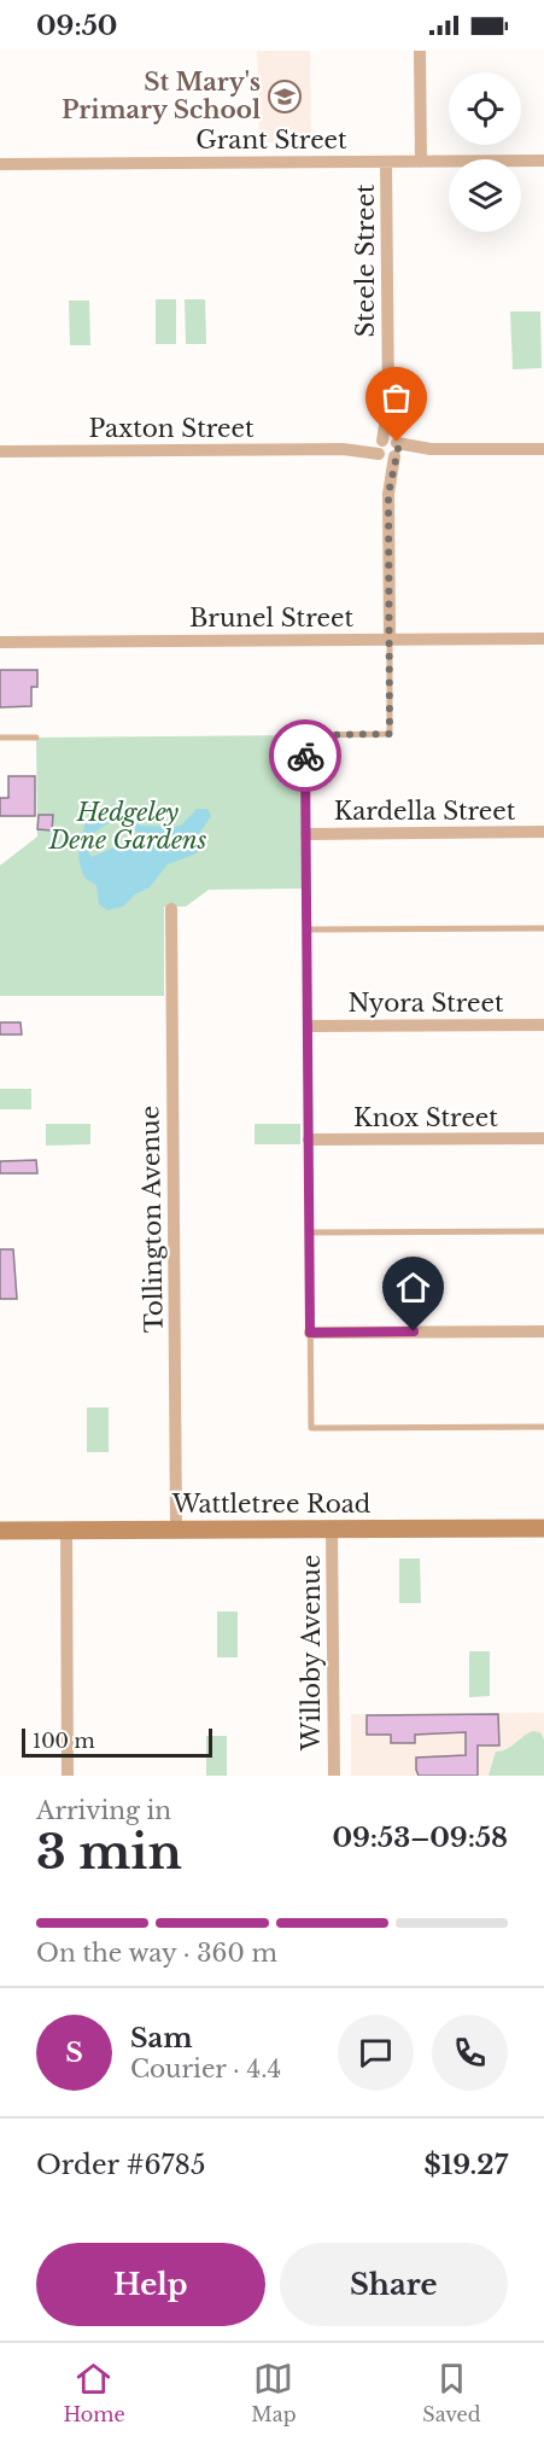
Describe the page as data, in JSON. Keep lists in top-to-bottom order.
{
  "streets": {
    "main road": ["Wattletree Road"],
    "street": [
      "Grant Street",
      "Steele Street",
      "Paxton Street",
      "Brunel Street",
      "Kardella Street",
      "Nyora Street",
      "Knox Street",
      "Tollington Avenue",
      "Willoby Avenue"
    ]
  },
  "crossings": [
    ["Grant Street", "Steele Street"],
    ["Steele Street", "Paxton Street"],
    ["Steele Street", "Brunel Street"],
    ["Tollington Avenue", "Wattletree Road"],
    ["Wattletree Road", "Willoby Avenue"]
  ],
  "parks": ["Hedgeley Dene Gardens"],
  "places": {
    "school or university": ["St Mary's Primary School"]
  },
  "scale_bar": "100 m",
  "page": {
    "status": "09:50",
    "scale": "100 m",
    "heading": ["3 min", "Arriving in", "09:53–09:58"],
    "panel": [
      "Sam",
      "Courier · 4.4",
      "Order #6785",
      "$19.27"
    ],
    "bar": "On the way · 360 m",
    "round": "S",
    "buttons": ["Help", "Share"],
    "tabs": ["Home", "Map", "Saved"]
  }
}
